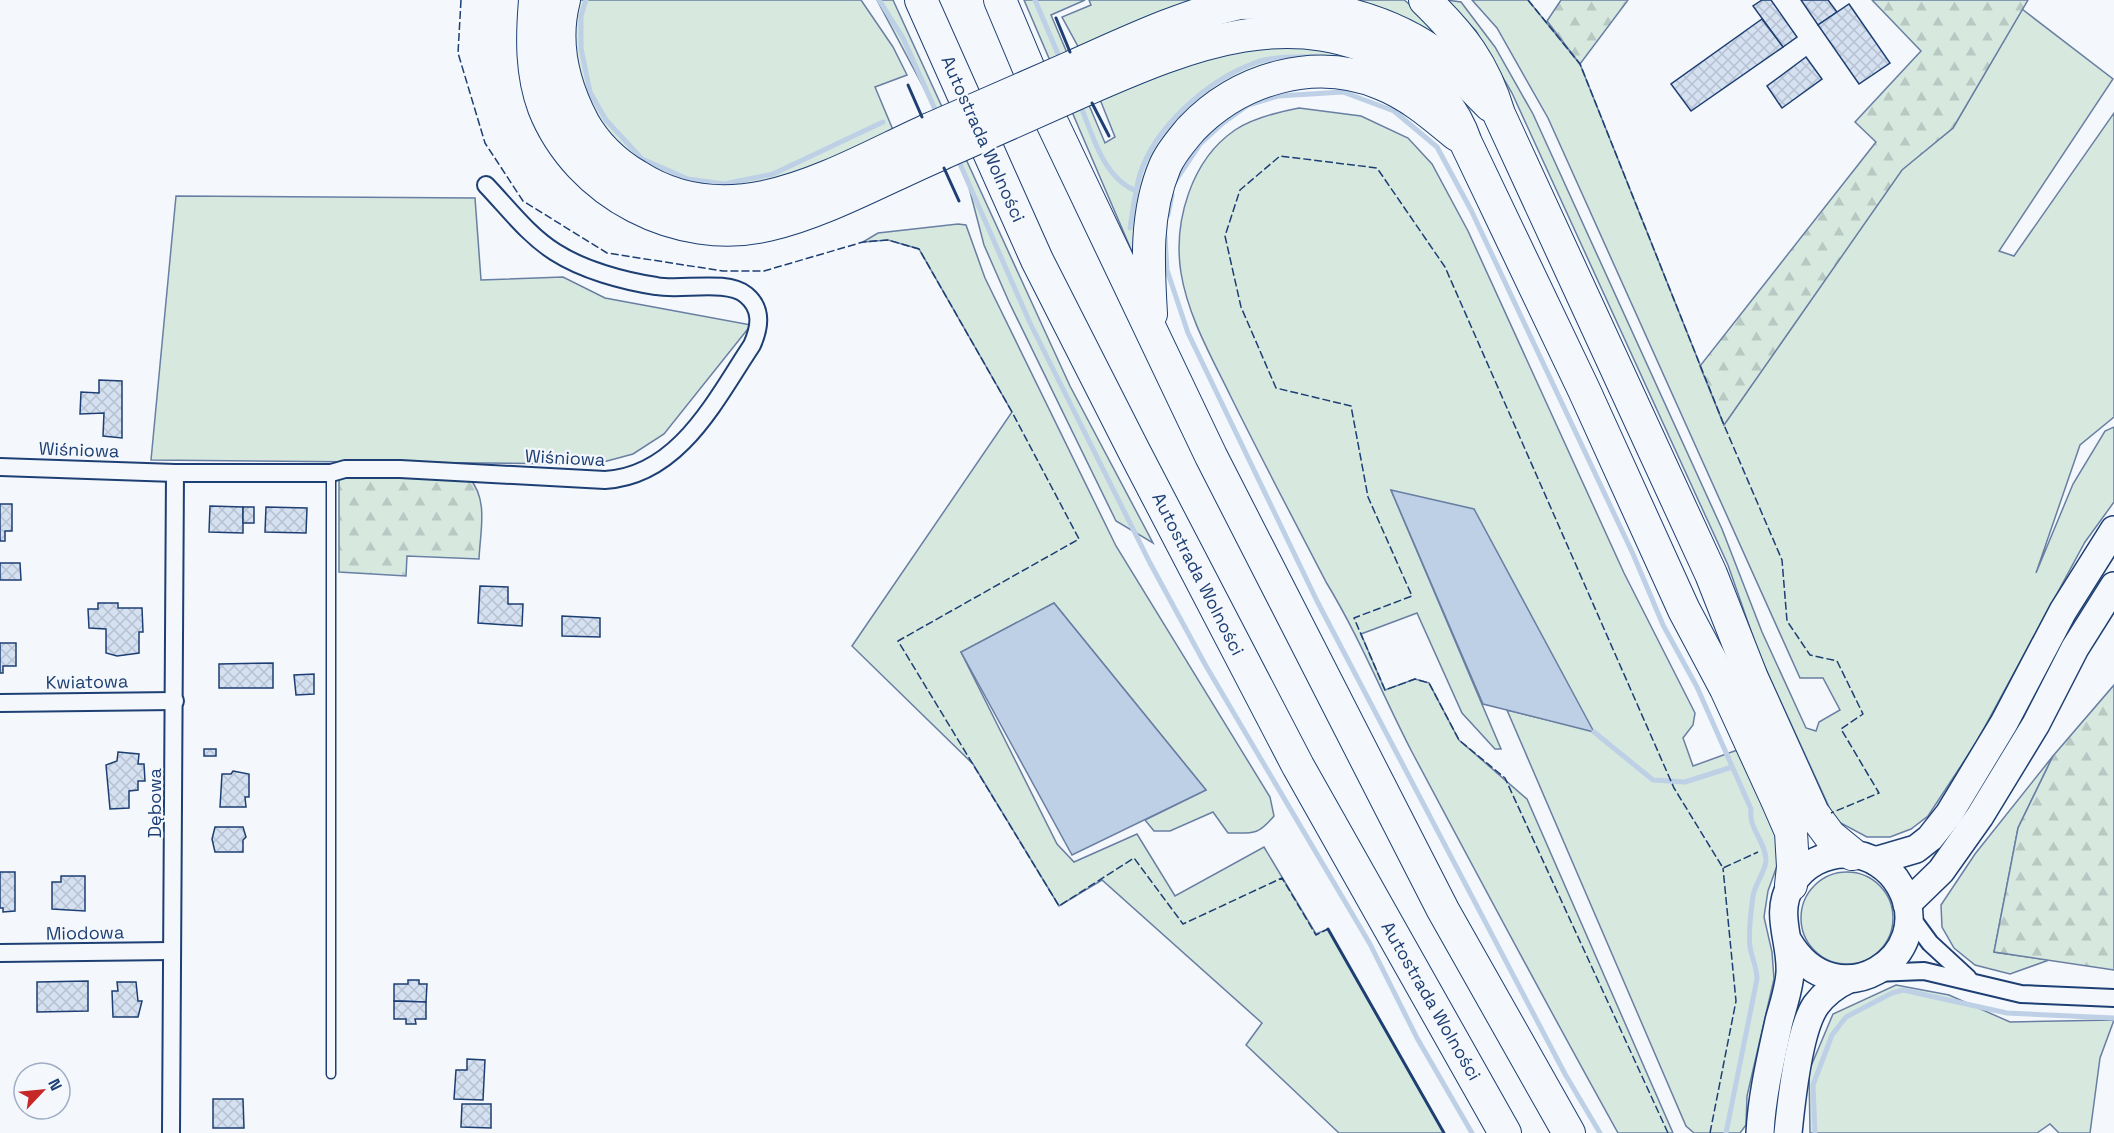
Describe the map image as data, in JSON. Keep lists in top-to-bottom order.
{
  "streets": {
    "highway": ["Autostrada Wolności"],
    "street": [
      "Wiśniowa",
      "Kwiatowa",
      "Dębowa",
      "Miodowa"
    ]
  },
  "crossings": [
    ["Wiśniowa", "Dębowa"],
    ["Kwiatowa", "Dębowa"],
    ["Dębowa", "Miodowa"]
  ],
  "north": "top right"
}
